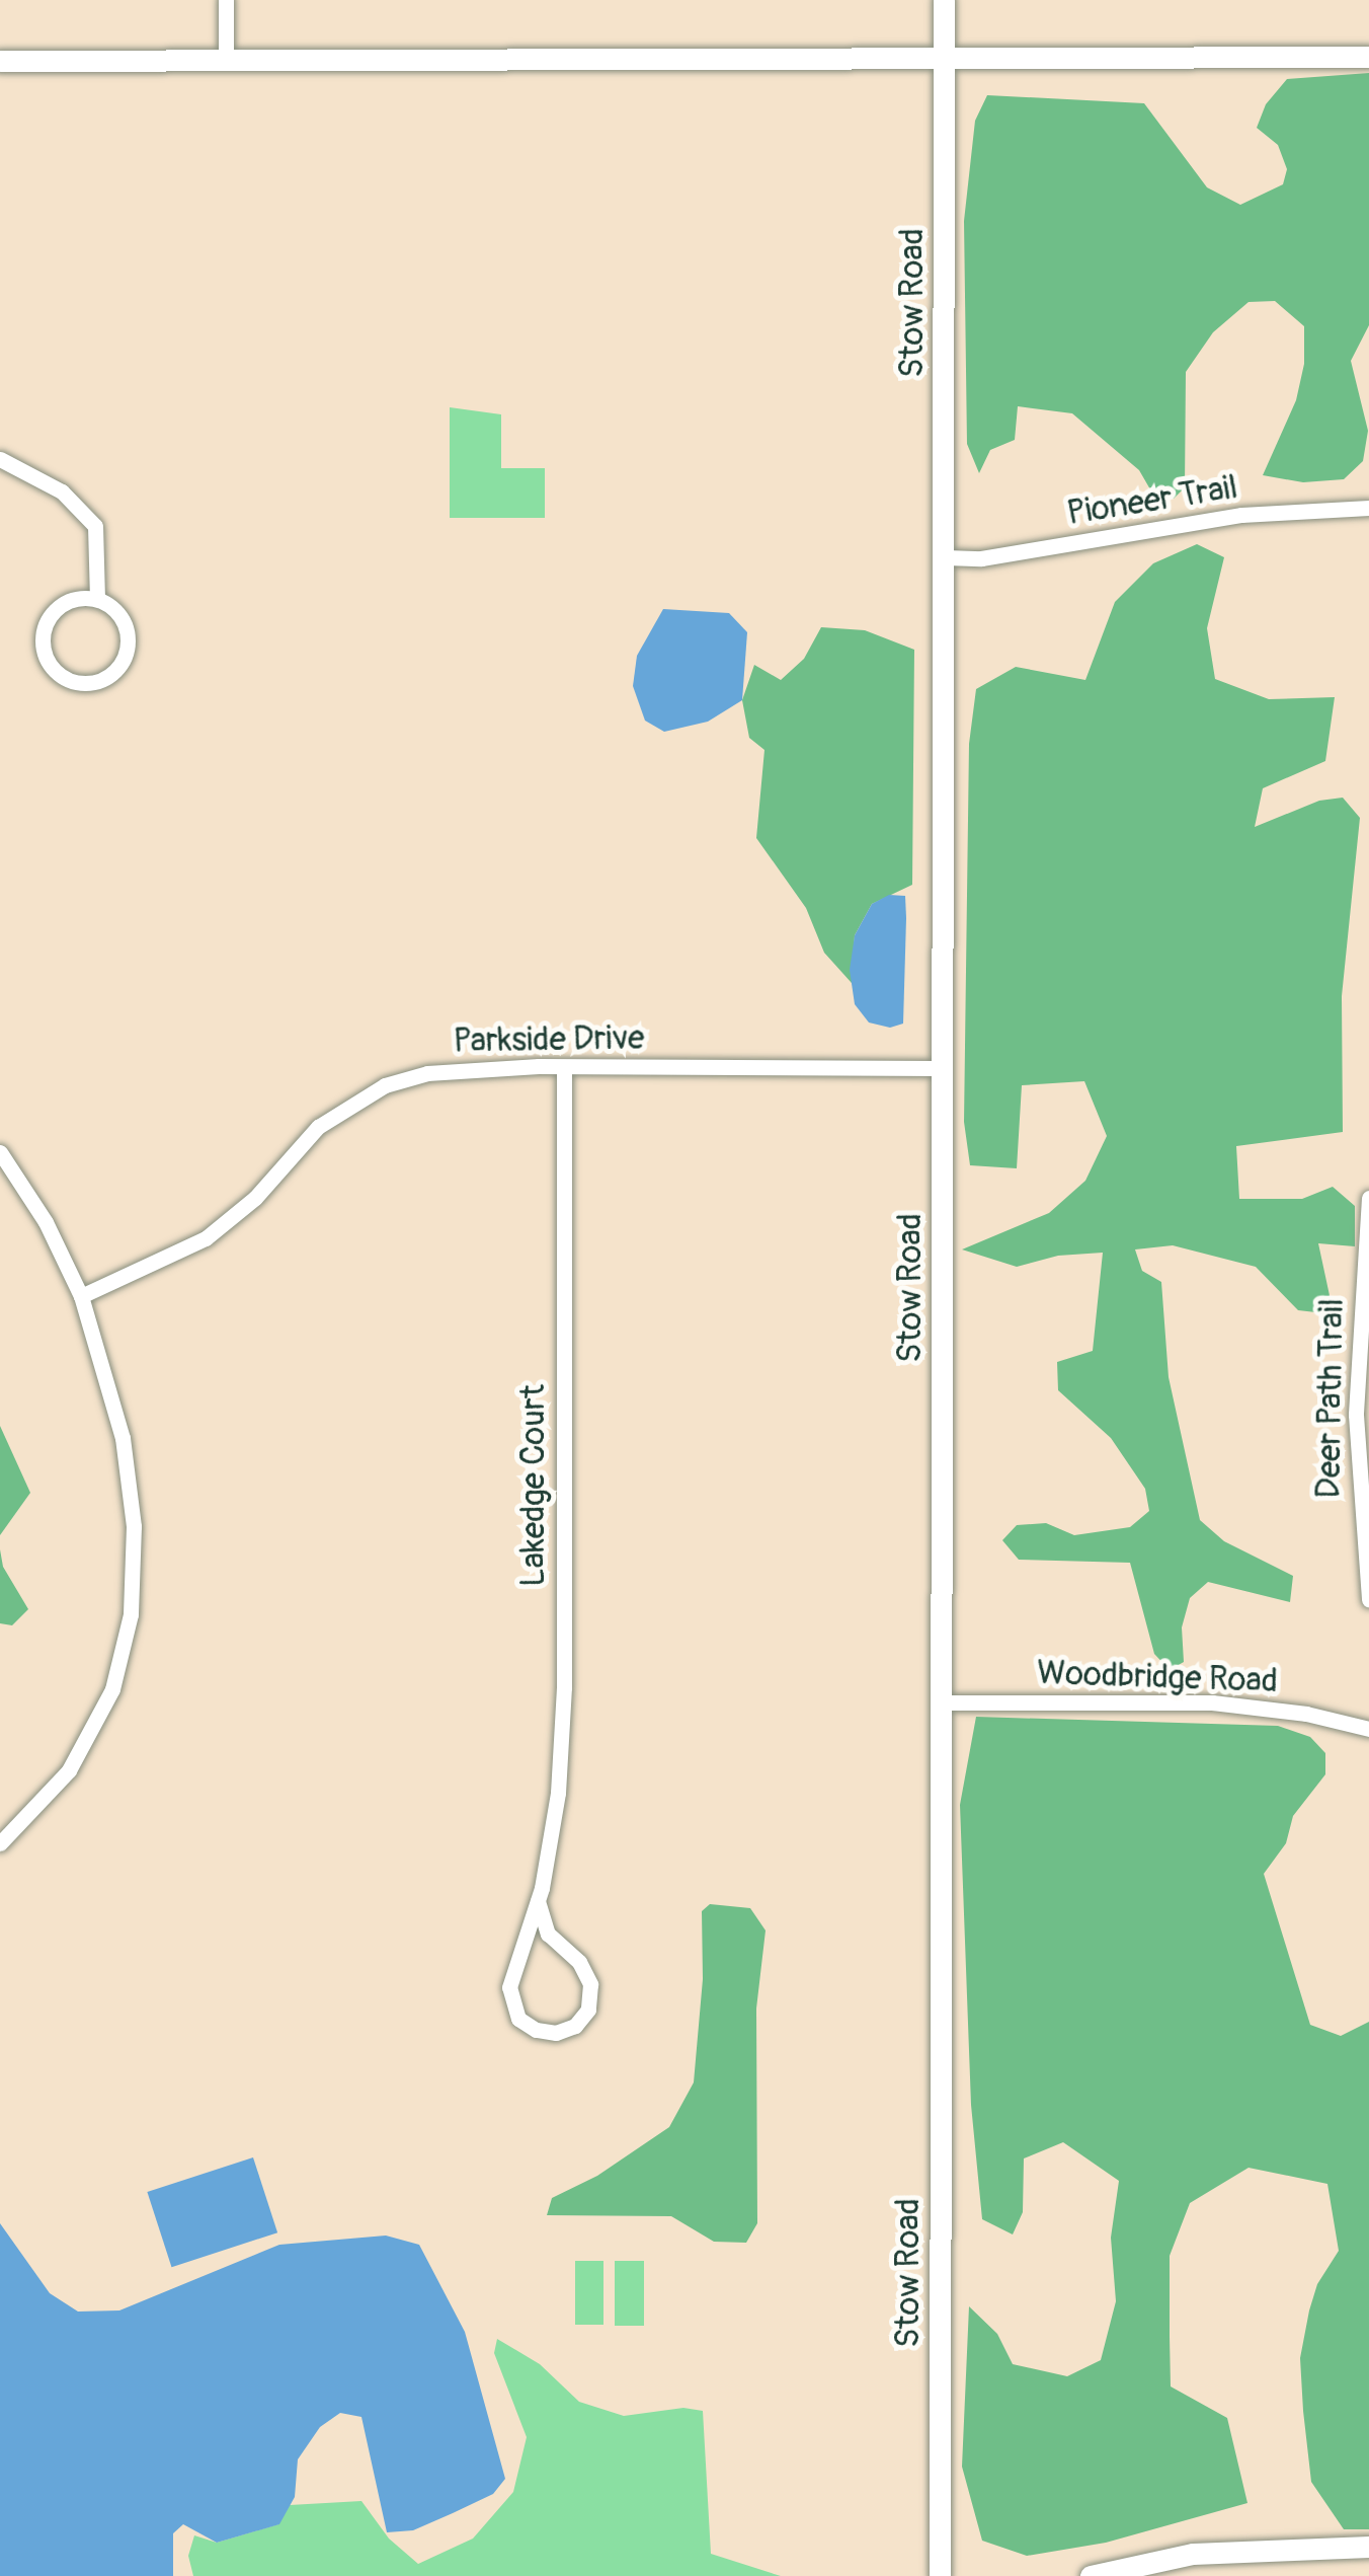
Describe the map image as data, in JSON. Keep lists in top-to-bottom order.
{
  "streets": {
    "street": [
      "Stow Road",
      "Pioneer Trail",
      "Parkside Drive",
      "Deer Path Trail",
      "Lakedge Court",
      "Woodbridge Road"
    ]
  },
  "crossings": [
    ["Stow Road", "Pioneer Trail"],
    ["Stow Road", "Parkside Drive"],
    ["Stow Road", "Woodbridge Road"],
    ["Parkside Drive", "Lakedge Court"]
  ]
}
